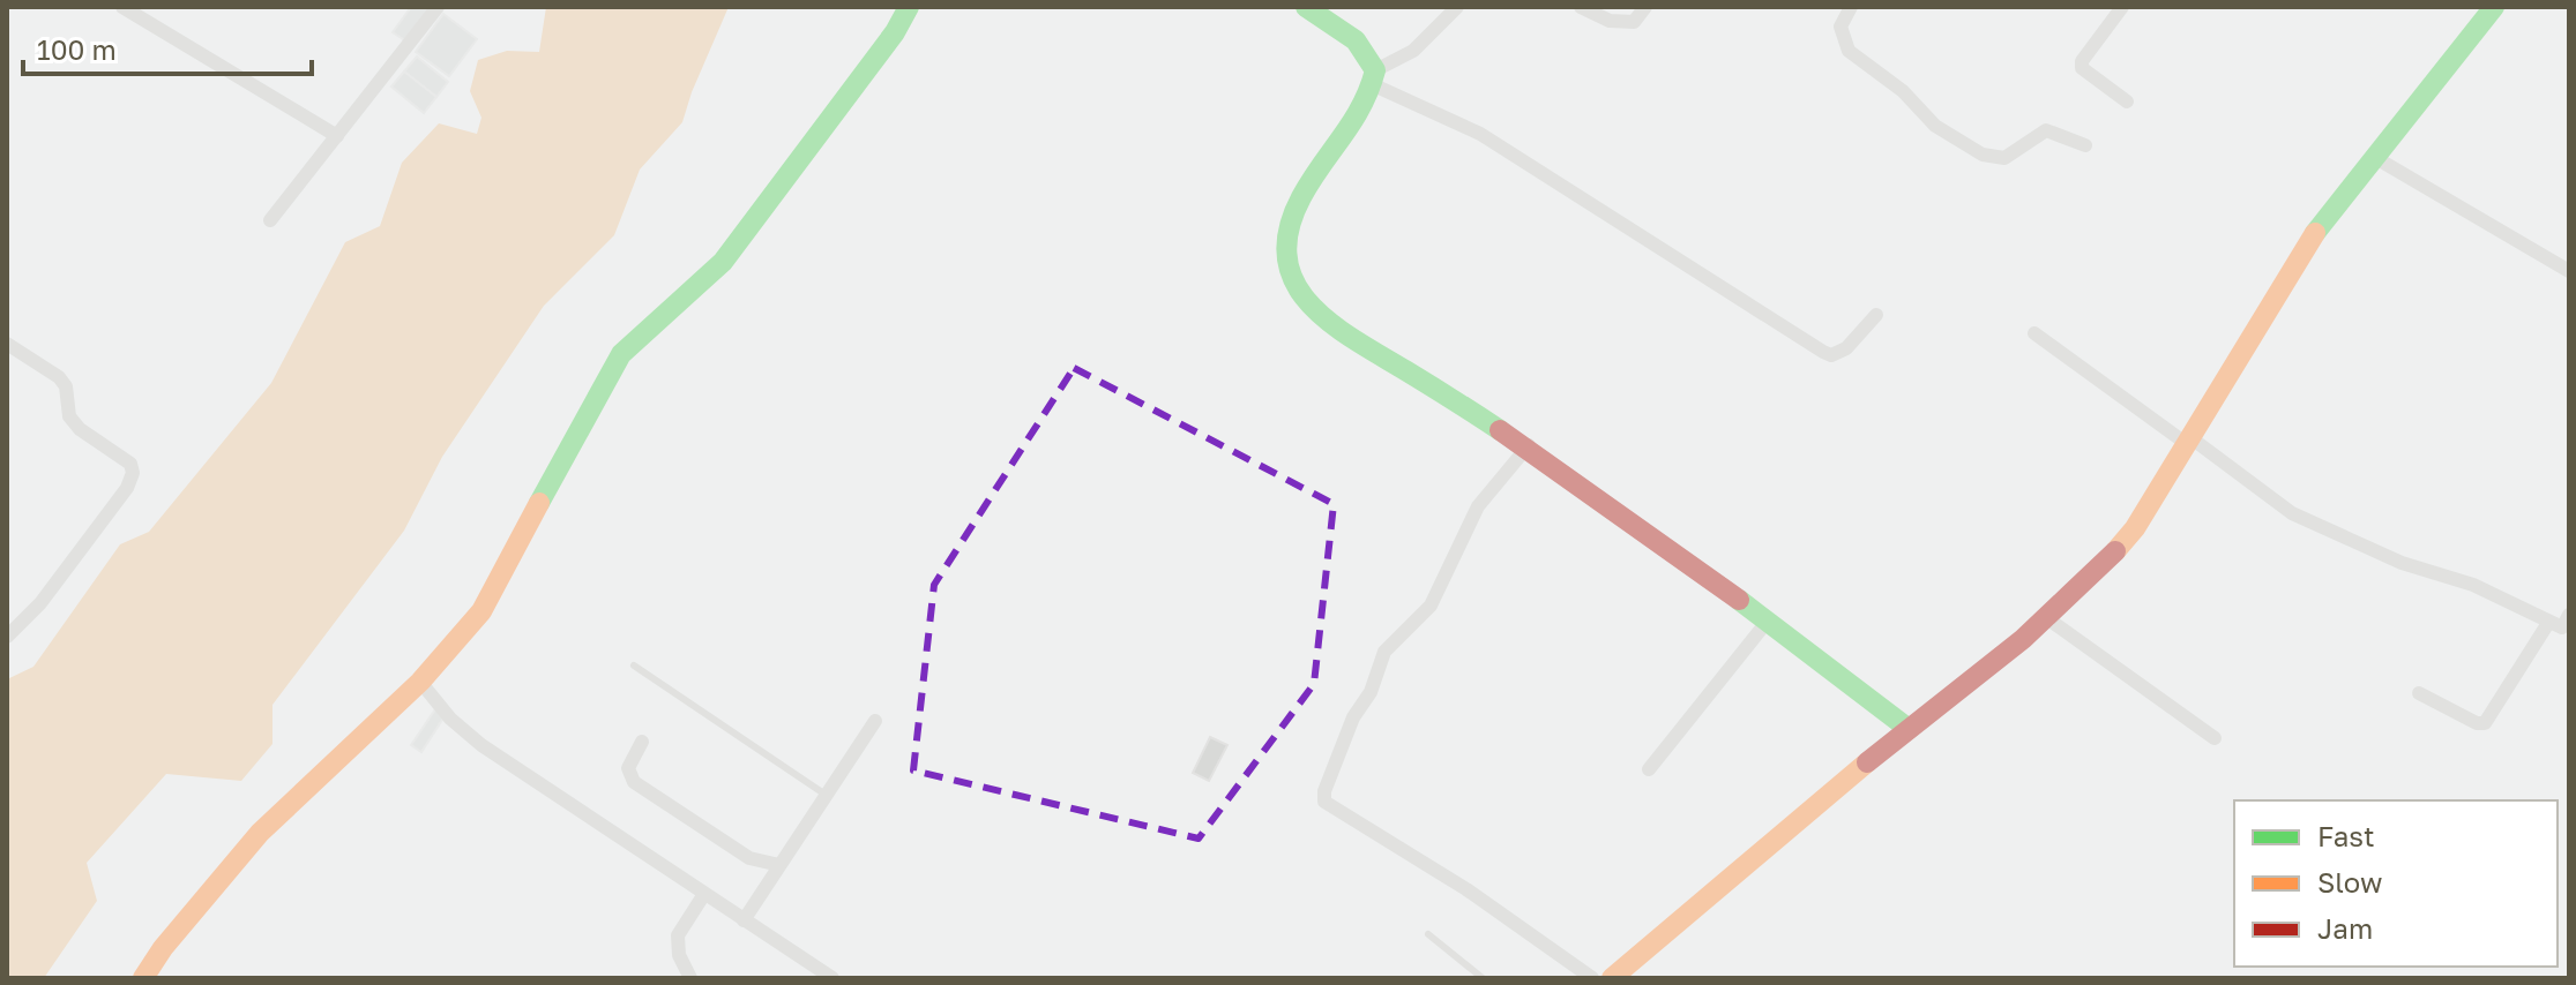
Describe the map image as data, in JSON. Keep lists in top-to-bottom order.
{
  "legend": ["Fast", "Slow", "Jam"],
  "scale_bar": "100 m"
}
